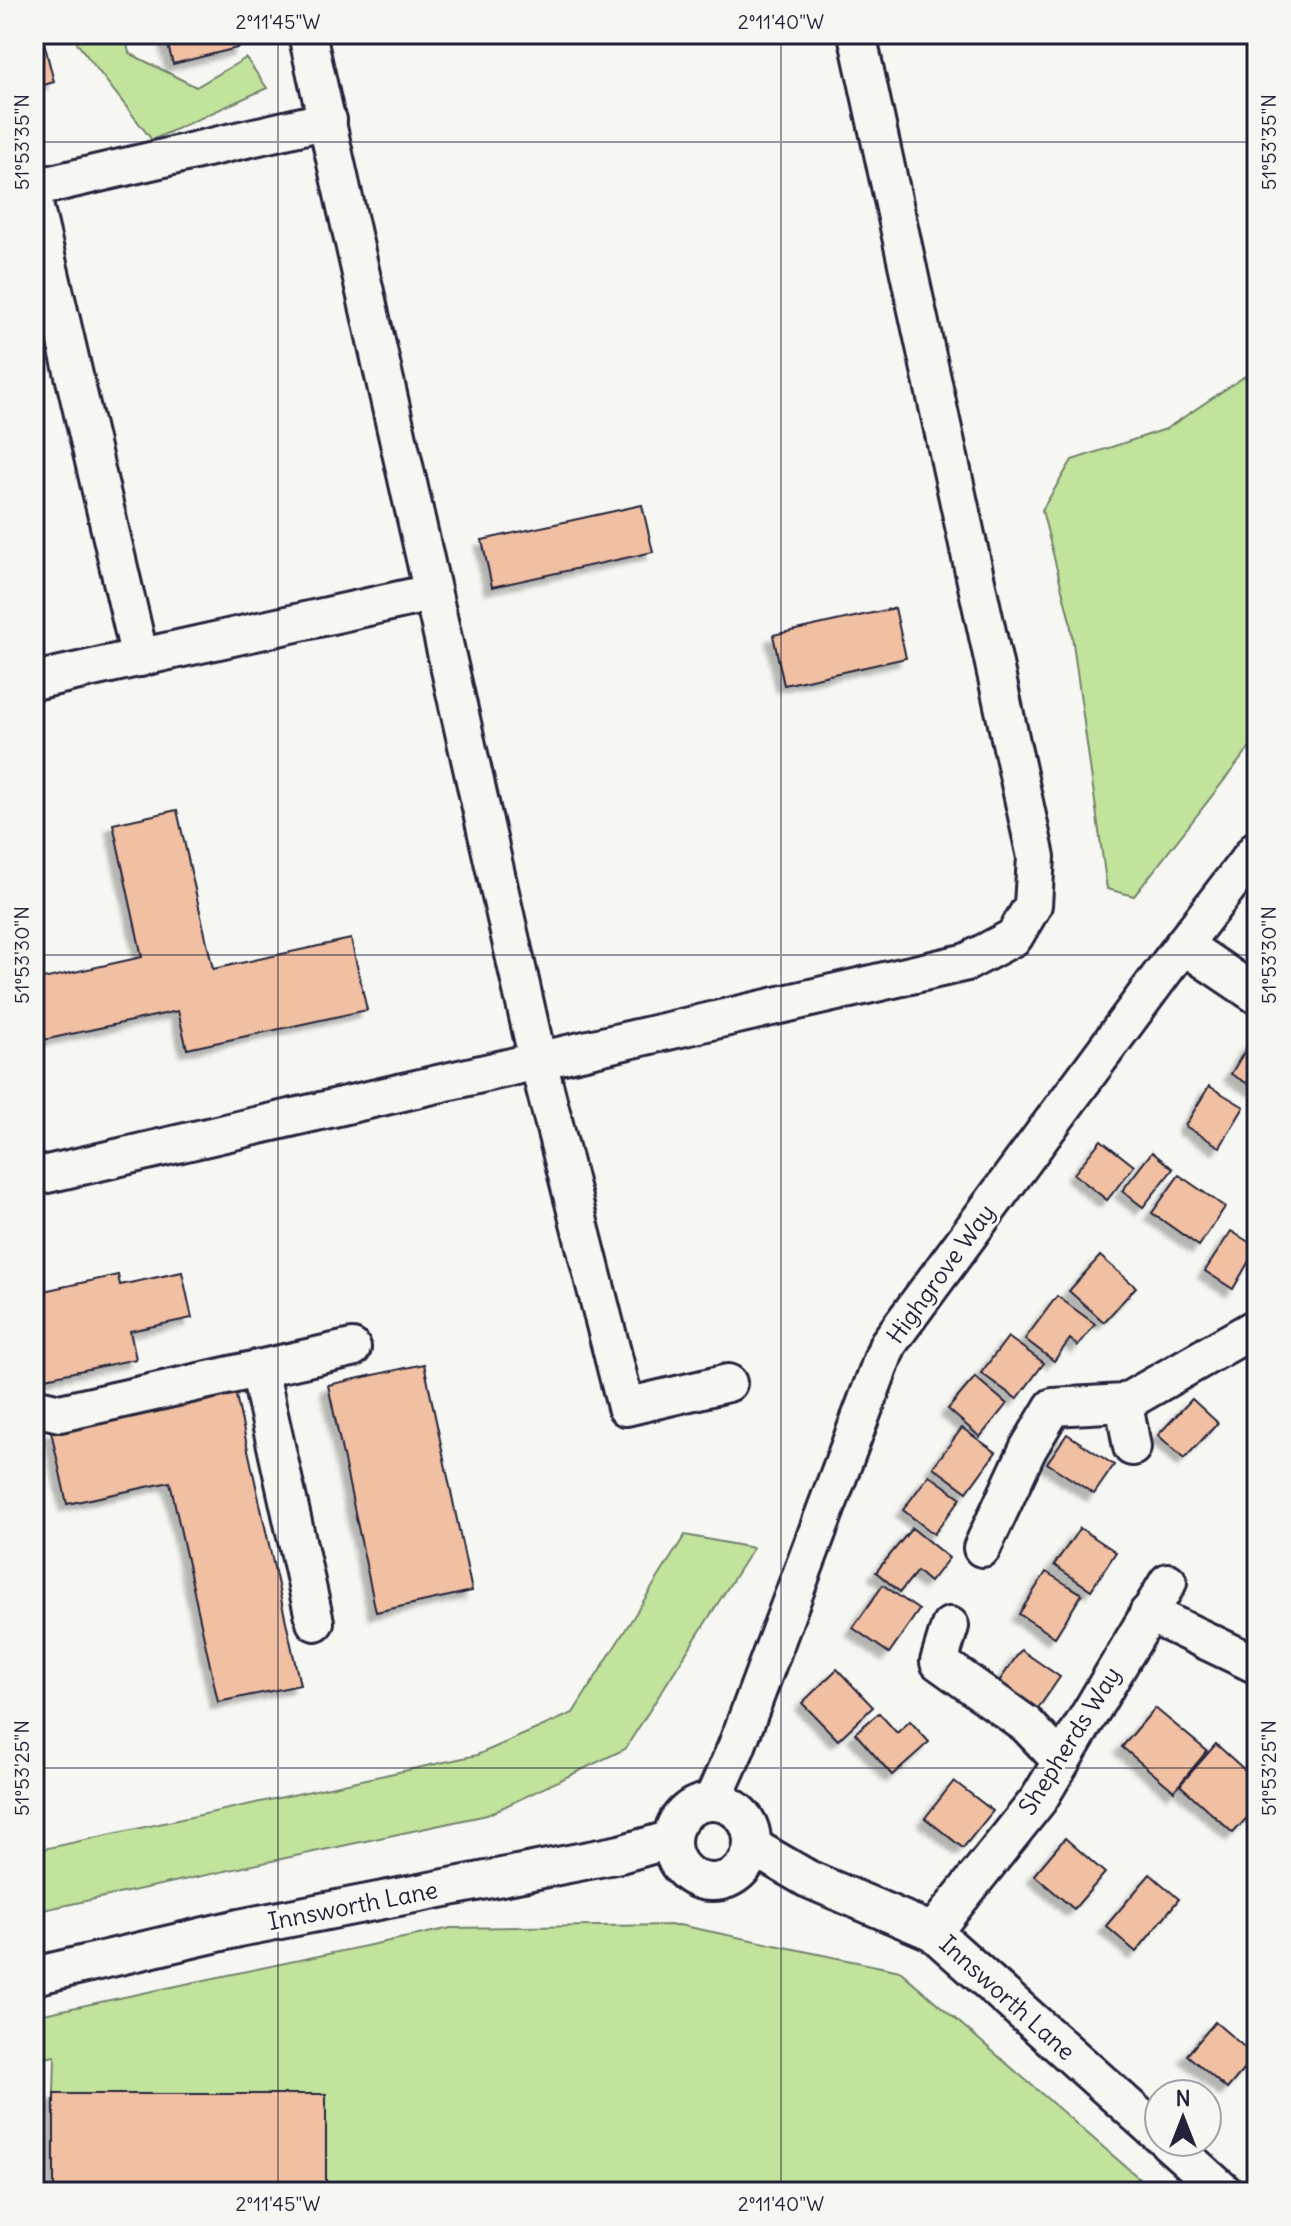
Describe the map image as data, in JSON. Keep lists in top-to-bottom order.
{
  "streets": {
    "street": ["Highgrove Way", "Shepherds Way", "Innsworth Lane"]
  },
  "crossings": [
    ["Highgrove Way", "Innsworth Lane"],
    ["Shepherds Way", "Innsworth Lane"]
  ],
  "north": "top",
  "coordinates": [
    "2°11'45\"W",
    "2°11'40\"W",
    "51°53'35\"N",
    "51°53'30\"N",
    "51°53'25\"N"
  ]
}
